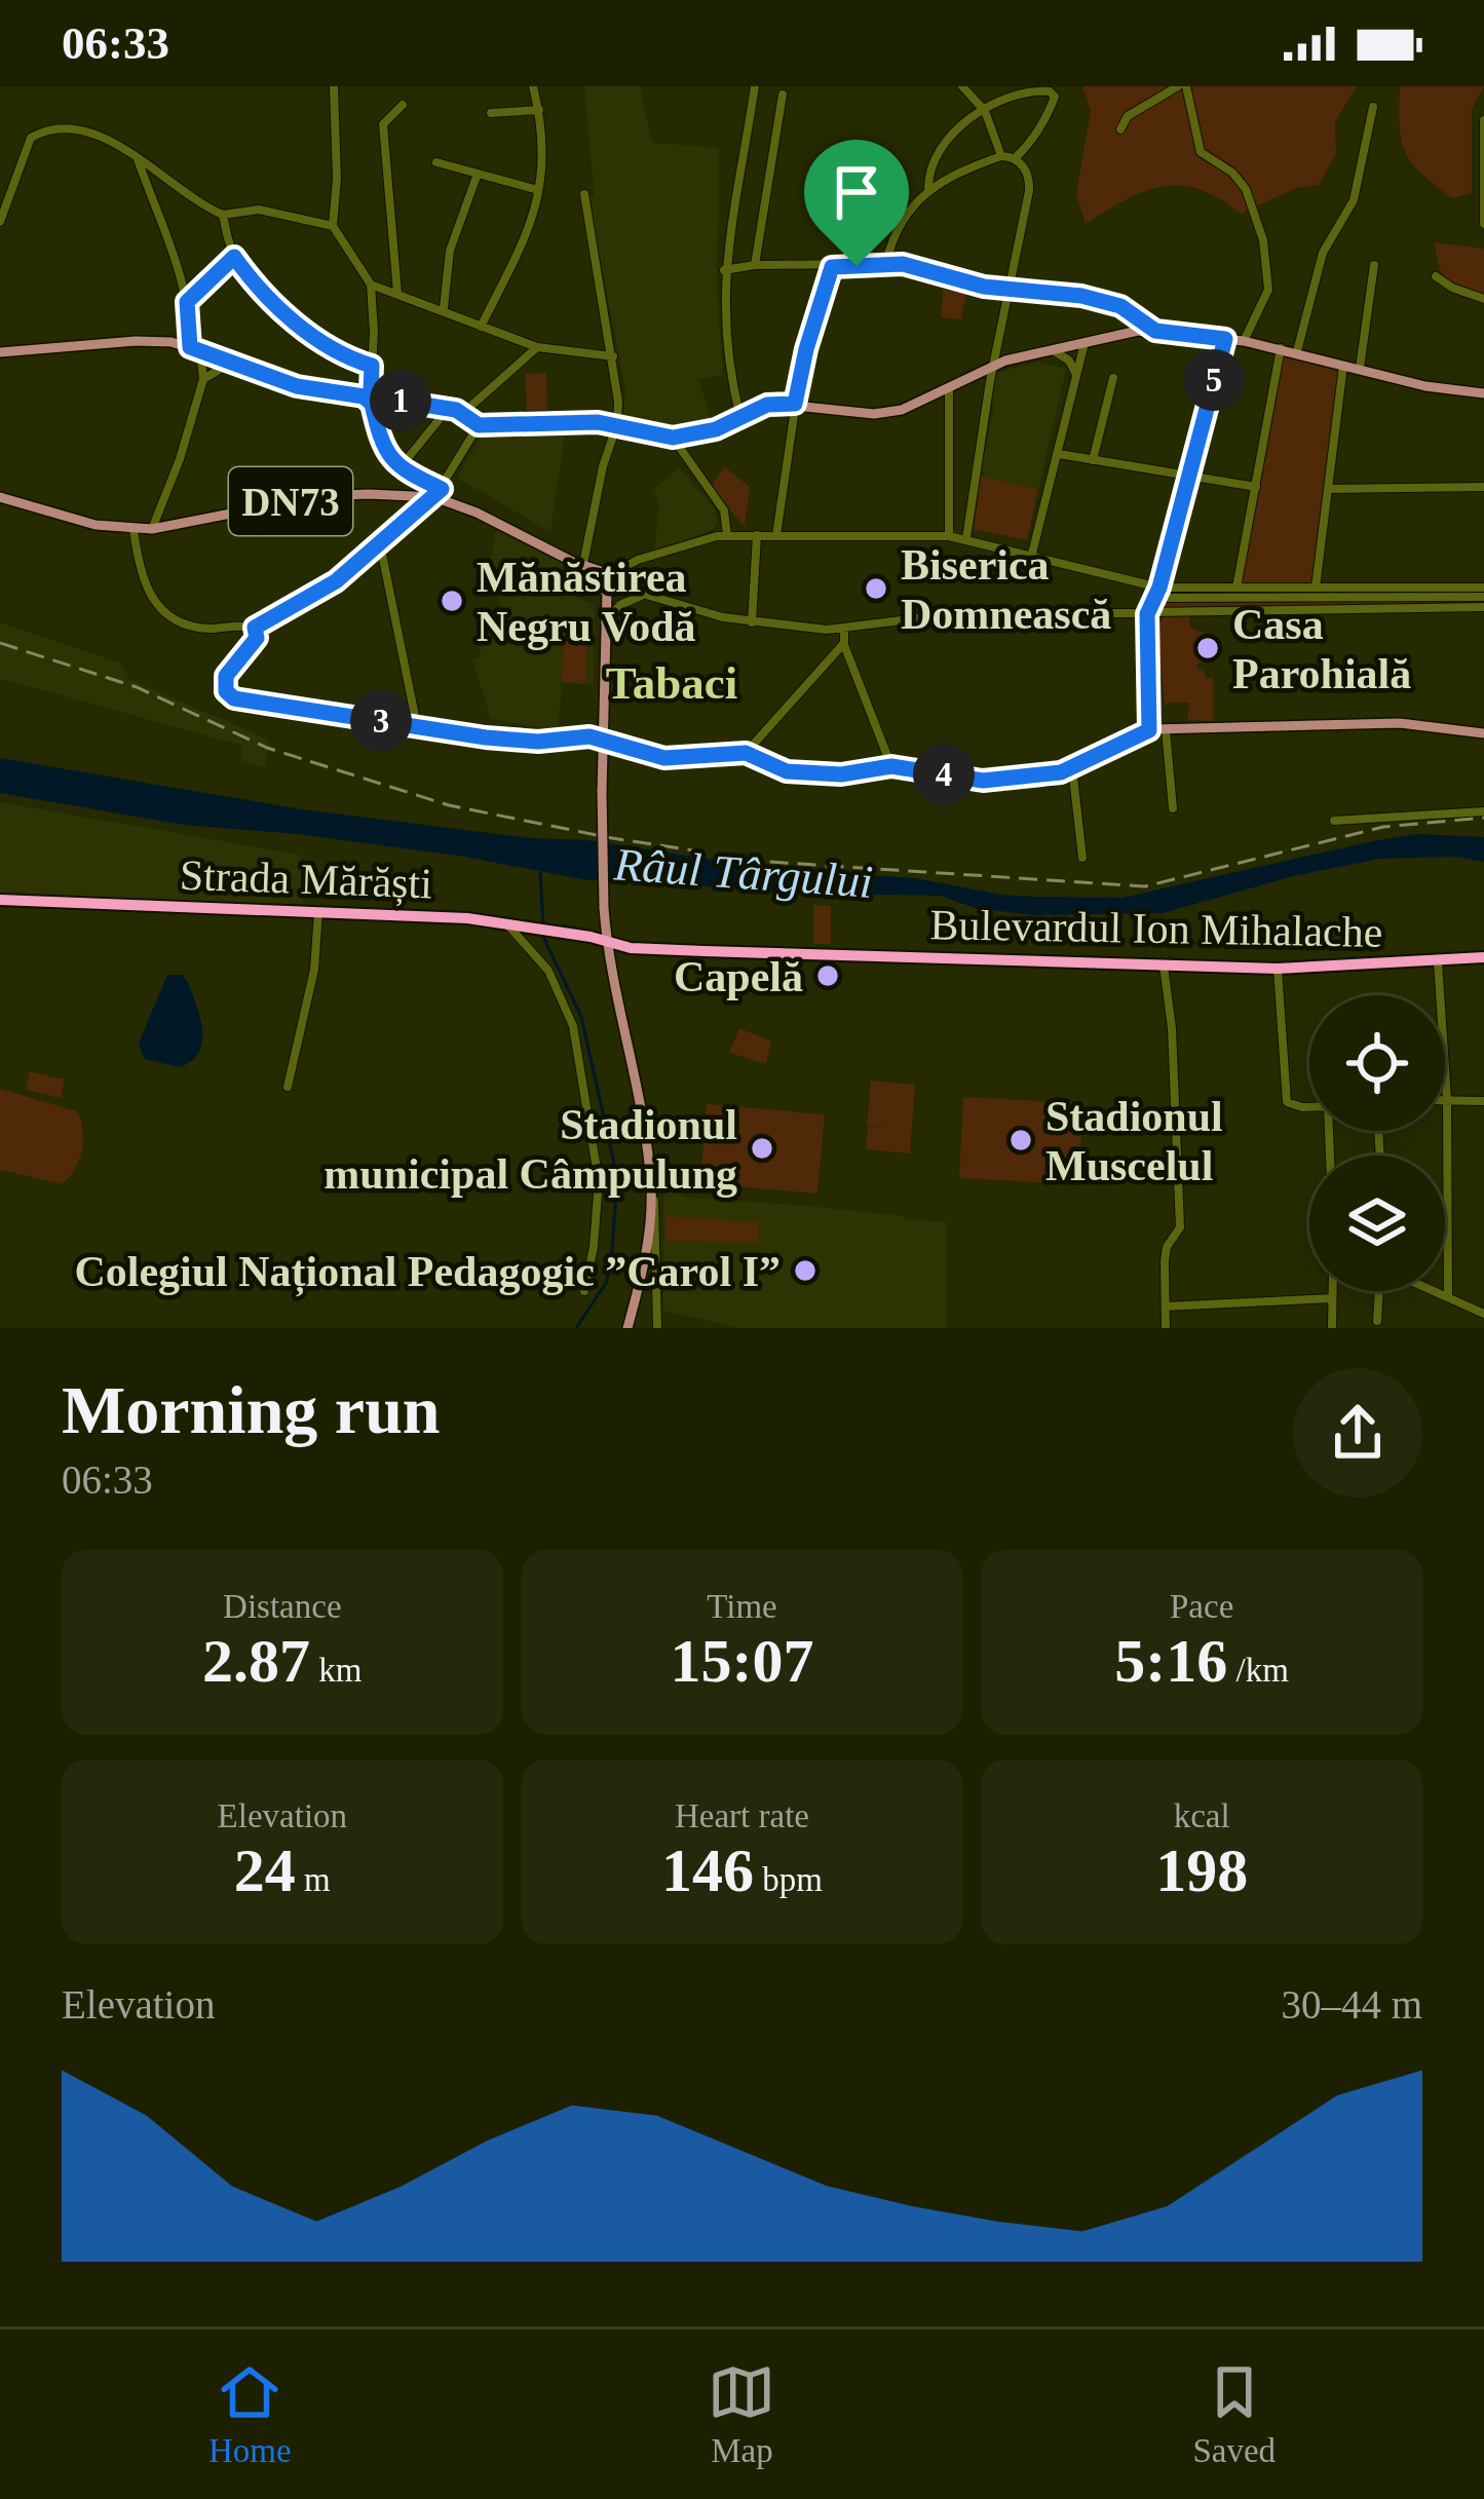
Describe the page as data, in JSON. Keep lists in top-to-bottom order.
{
  "streets": {
    "highway": ["Strada Mărăști", "Bulevardul Ion Mihalache"],
    "main road": ["DN73"]
  },
  "crossings": [
    ["Strada Mărăști", "Bulevardul Ion Mihalache"]
  ],
  "districts": ["Tabaci"],
  "water": ["Râul Târgului"],
  "places": [
    "Biserica Domnească",
    "Mănăstirea Negru Vodă",
    "Casa Parohială",
    "Capelă",
    "Stadionul Muscelul",
    "Stadionul municipal Câmpulung",
    "Colegiul Național Pedagogic ”Carol I”"
  ],
  "page": {
    "status": "06:33",
    "pins": [
      "5",
      "1",
      "3",
      "4"
    ],
    "heading": ["Morning run", "06:33"],
    "stats": [
      ["Distance", "2.87 km"],
      ["Time", "15:07"],
      ["Pace", "5:16 /km"],
      ["Elevation", "24 m"],
      ["Heart rate", "146 bpm"],
      ["kcal", "198"]
    ],
    "chart": ["Elevation", "30–44 m"],
    "tabs": ["Home", "Map", "Saved"]
  }
}
